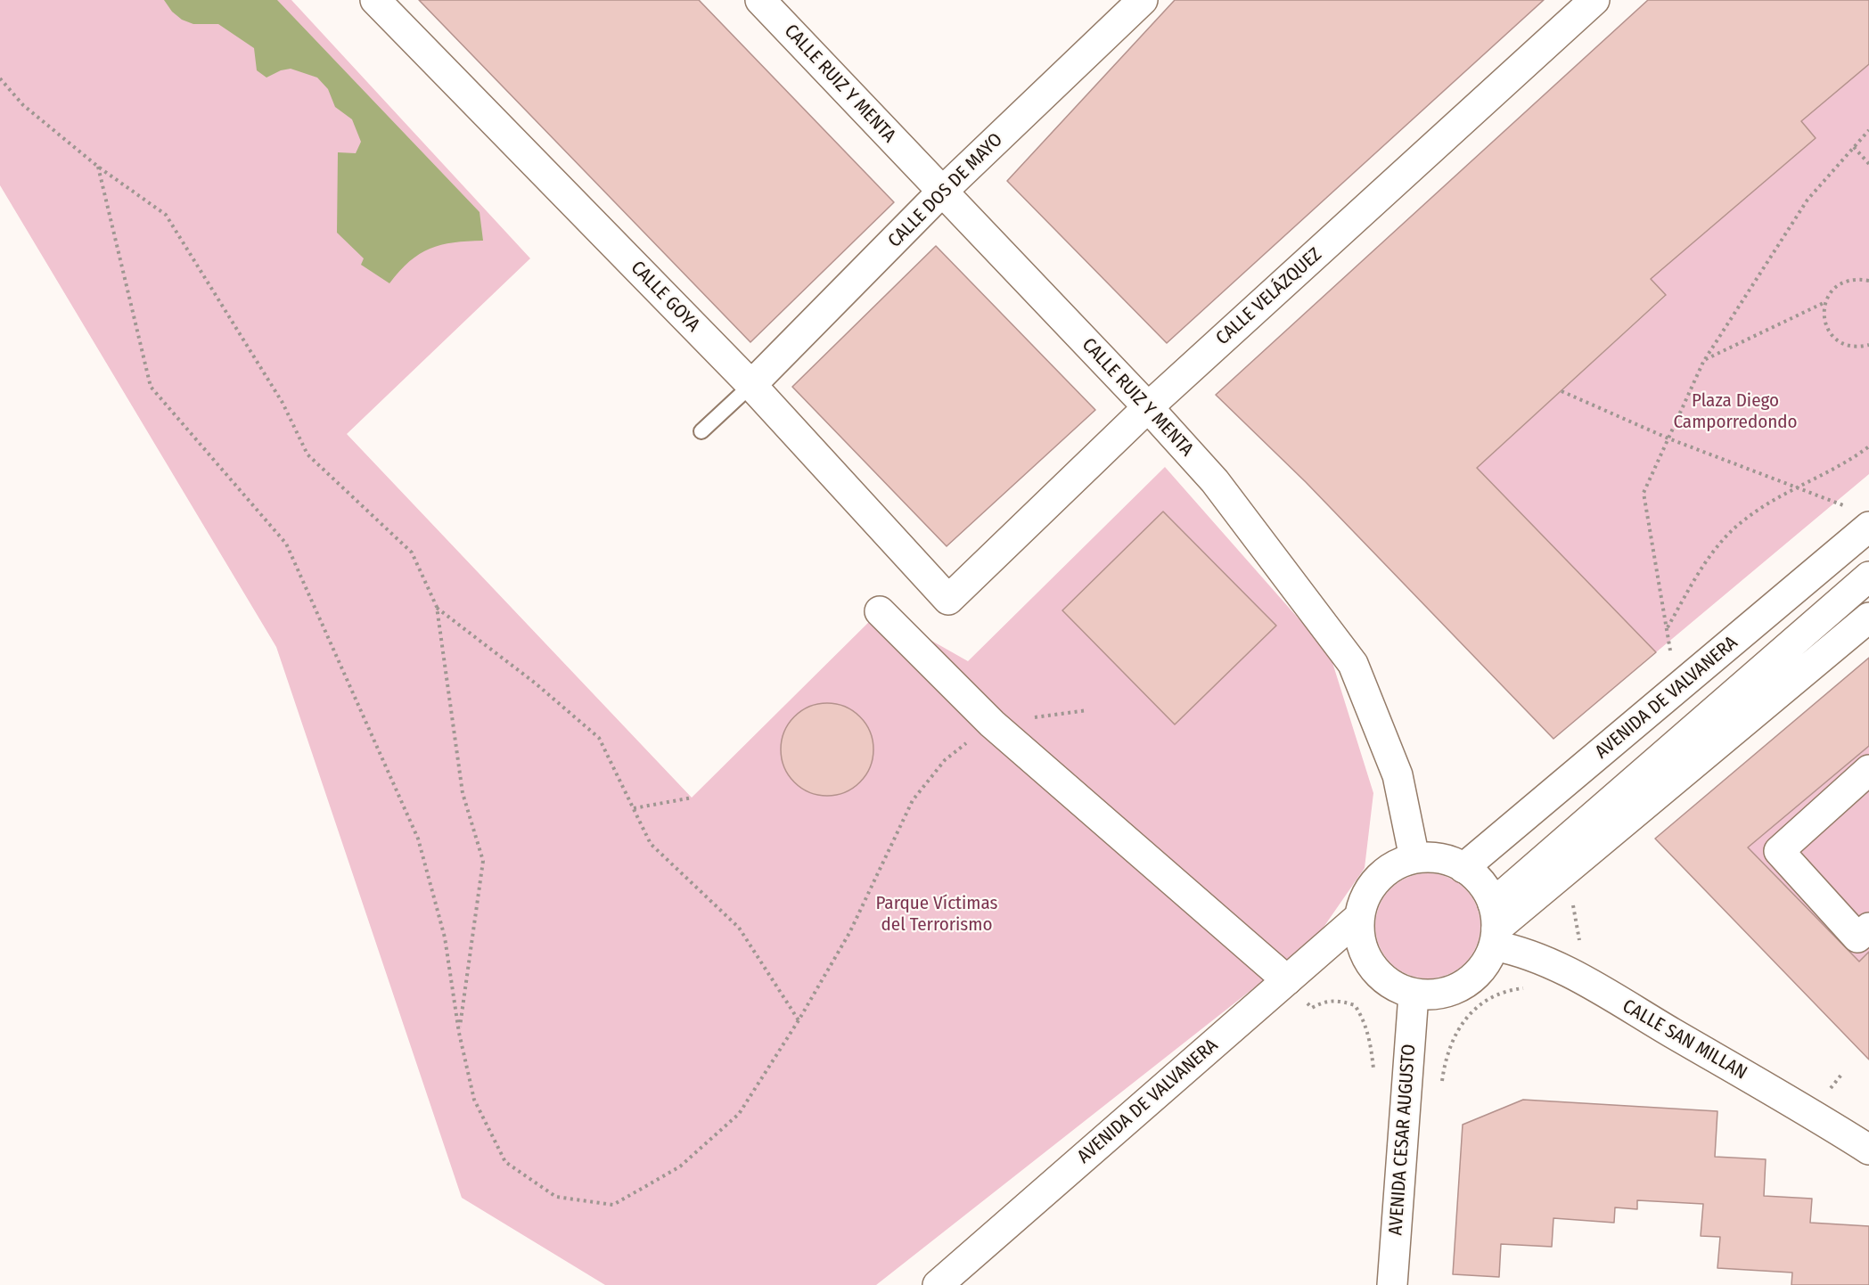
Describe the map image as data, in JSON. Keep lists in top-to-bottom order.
{
  "streets": {
    "street": [
      "CALLE RUIZ Y MENTA",
      "CALLE DOS DE MAYO",
      "CALLE GOYA",
      "CALLE VELÁZQUEZ",
      "AVENIDA DE VALVANERA",
      "CALLE SAN MILLAN",
      "AVENIDA CESAR AUGUSTO"
    ]
  },
  "crossings": [
    ["CALLE RUIZ Y MENTA", "CALLE DOS DE MAYO"],
    ["CALLE RUIZ Y MENTA", "CALLE VELÁZQUEZ"],
    ["CALLE RUIZ Y MENTA", "AVENIDA DE VALVANERA"],
    ["CALLE RUIZ Y MENTA", "CALLE SAN MILLAN"],
    ["CALLE RUIZ Y MENTA", "AVENIDA CESAR AUGUSTO"],
    ["CALLE DOS DE MAYO", "CALLE GOYA"],
    ["CALLE GOYA", "CALLE VELÁZQUEZ"],
    ["AVENIDA DE VALVANERA", "CALLE SAN MILLAN"],
    ["AVENIDA DE VALVANERA", "AVENIDA CESAR AUGUSTO"],
    ["CALLE SAN MILLAN", "AVENIDA CESAR AUGUSTO"]
  ],
  "parks": ["Plaza Diego Camporredondo", "Parque Víctimas del Terrorismo"]
}
